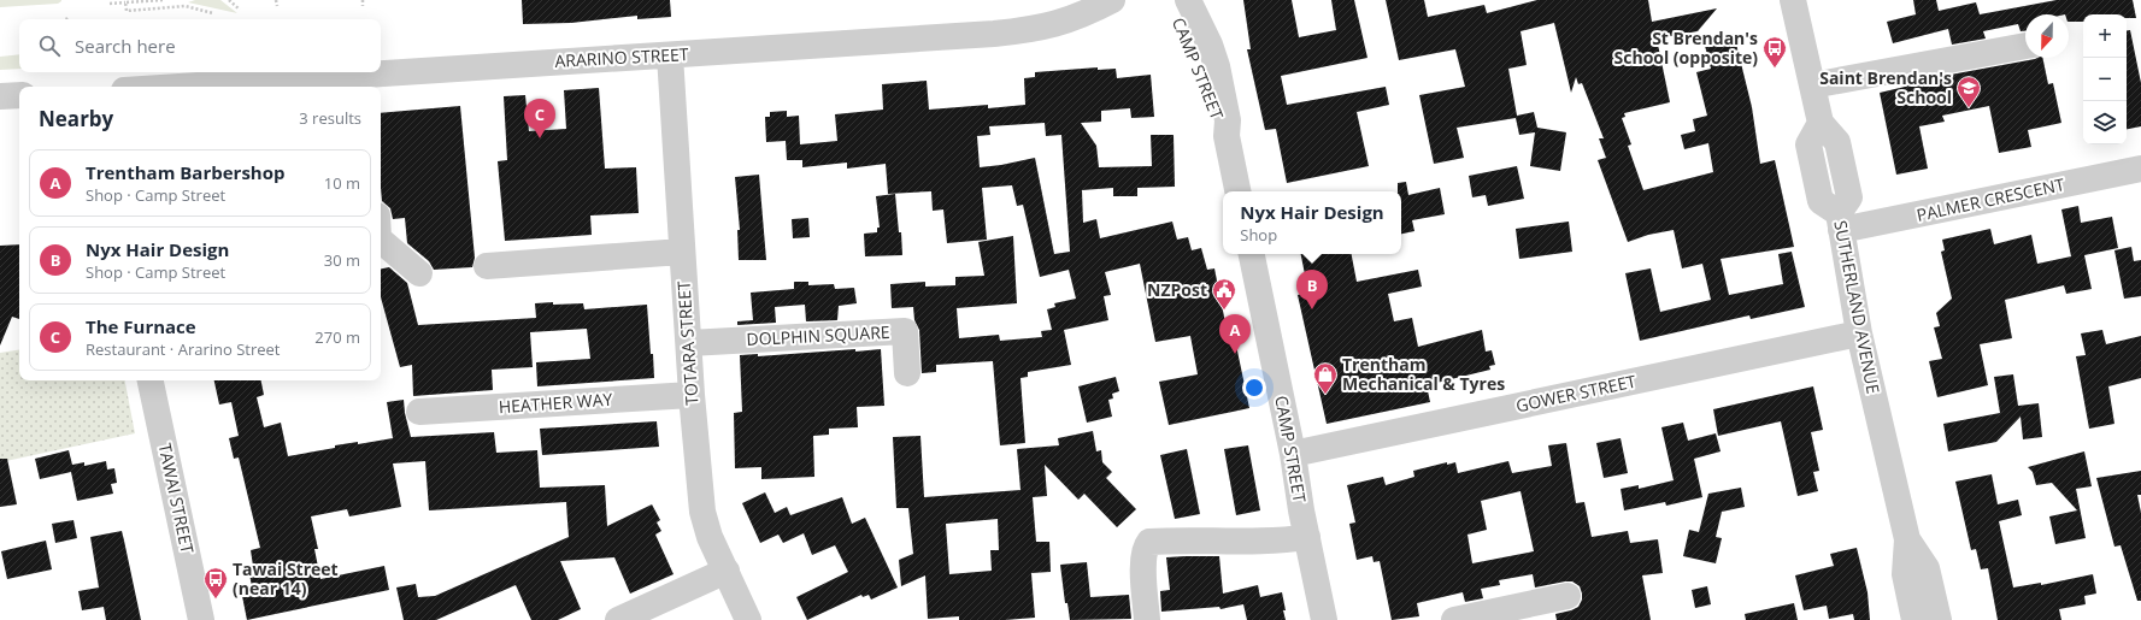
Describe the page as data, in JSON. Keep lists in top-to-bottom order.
{
  "streets": {
    "street": [
      "ARARINO STREET",
      "CAMP STREET",
      "PALMER CRESCENT",
      "SUTHERLAND AVENUE",
      "DOLPHIN SQUARE",
      "TOTARA STREET",
      "GOWER STREET",
      "HEATHER WAY",
      "TAWAI STREET"
    ]
  },
  "crossings": [
    ["ARARINO STREET", "TOTARA STREET"],
    ["CAMP STREET", "GOWER STREET"],
    ["PALMER CRESCENT", "SUTHERLAND AVENUE"],
    ["SUTHERLAND AVENUE", "GOWER STREET"],
    ["DOLPHIN SQUARE", "TOTARA STREET"],
    ["TOTARA STREET", "HEATHER WAY"]
  ],
  "places": {
    "bus stop": ["St Brendan's School (opposite)", "Tawai Street (near 14)"],
    "school or university": ["Saint Brendan's School"],
    "public building": ["NZPost"],
    "shop": ["Trentham Mechanical & Tyres"]
  },
  "north": "bottom",
  "page": {
    "map_buttons": ["+", "−"],
    "search": "Search here",
    "heading": ["Nearby", "3 results"],
    "pins": ["C", "B", "A"],
    "list": [
      {
        "mark": "A",
        "name": "Trentham Barbershop",
        "note": "Shop · Camp Street",
        "value": "10 m"
      },
      {
        "mark": "B",
        "name": "Nyx Hair Design",
        "note": "Shop · Camp Street",
        "value": "30 m"
      },
      {
        "mark": "C",
        "name": "The Furnace",
        "note": "Restaurant · Ararino Street",
        "value": "270 m"
      }
    ],
    "popup": ["Nyx Hair Design", "Shop"]
  }
}
